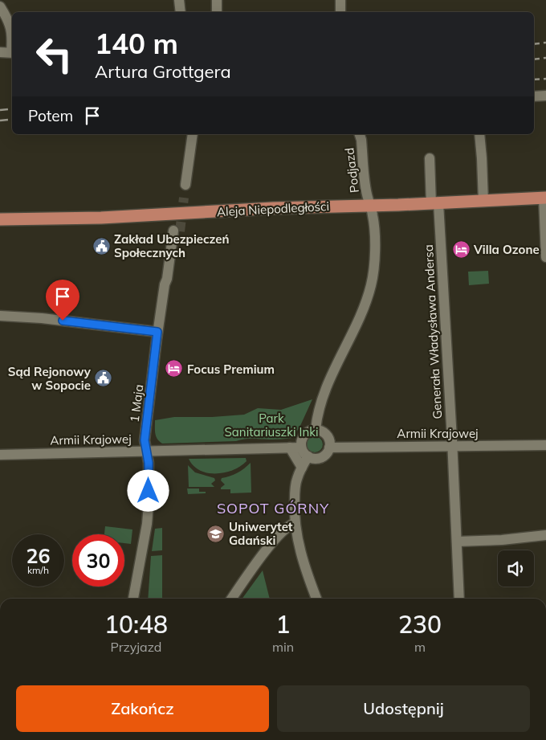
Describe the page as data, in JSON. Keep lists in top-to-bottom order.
{
  "streets": {
    "main road": ["Aleja Niepodległości"],
    "street": [
      "Podjazd",
      "Generała Władysława Andersa",
      "1 Maja",
      "Armii Krajowej"
    ]
  },
  "crossings": [
    ["Podjazd", "Aleja Niepodległości"],
    ["Podjazd", "Armii Krajowej"],
    ["Aleja Niepodległości", "Generała Władysława Andersa"],
    ["Generała Władysława Andersa", "Armii Krajowej"],
    ["1 Maja", "Armii Krajowej"]
  ],
  "districts": ["SOPOT GÓRNY"],
  "parks": ["Park Sanitariuszki Inki"],
  "places": {
    "public building": ["Zakład Ubezpieczeń Społecznych", "Sąd Rejonowy w Sopocie"],
    "hotel": ["Villa Ozone", "Focus Premium"],
    "school or university": ["Uniwerytet Gdański"]
  },
  "page": {
    "turn": ["140 m", "Artura Grottgera"],
    "then": "Potem",
    "speed": "26 km/h",
    "limit": "30",
    "eta": [
      "10:48",
      "Przyjazd",
      "1",
      "min",
      "230",
      "m"
    ],
    "buttons": ["Zakończ", "Udostępnij"]
  }
}
